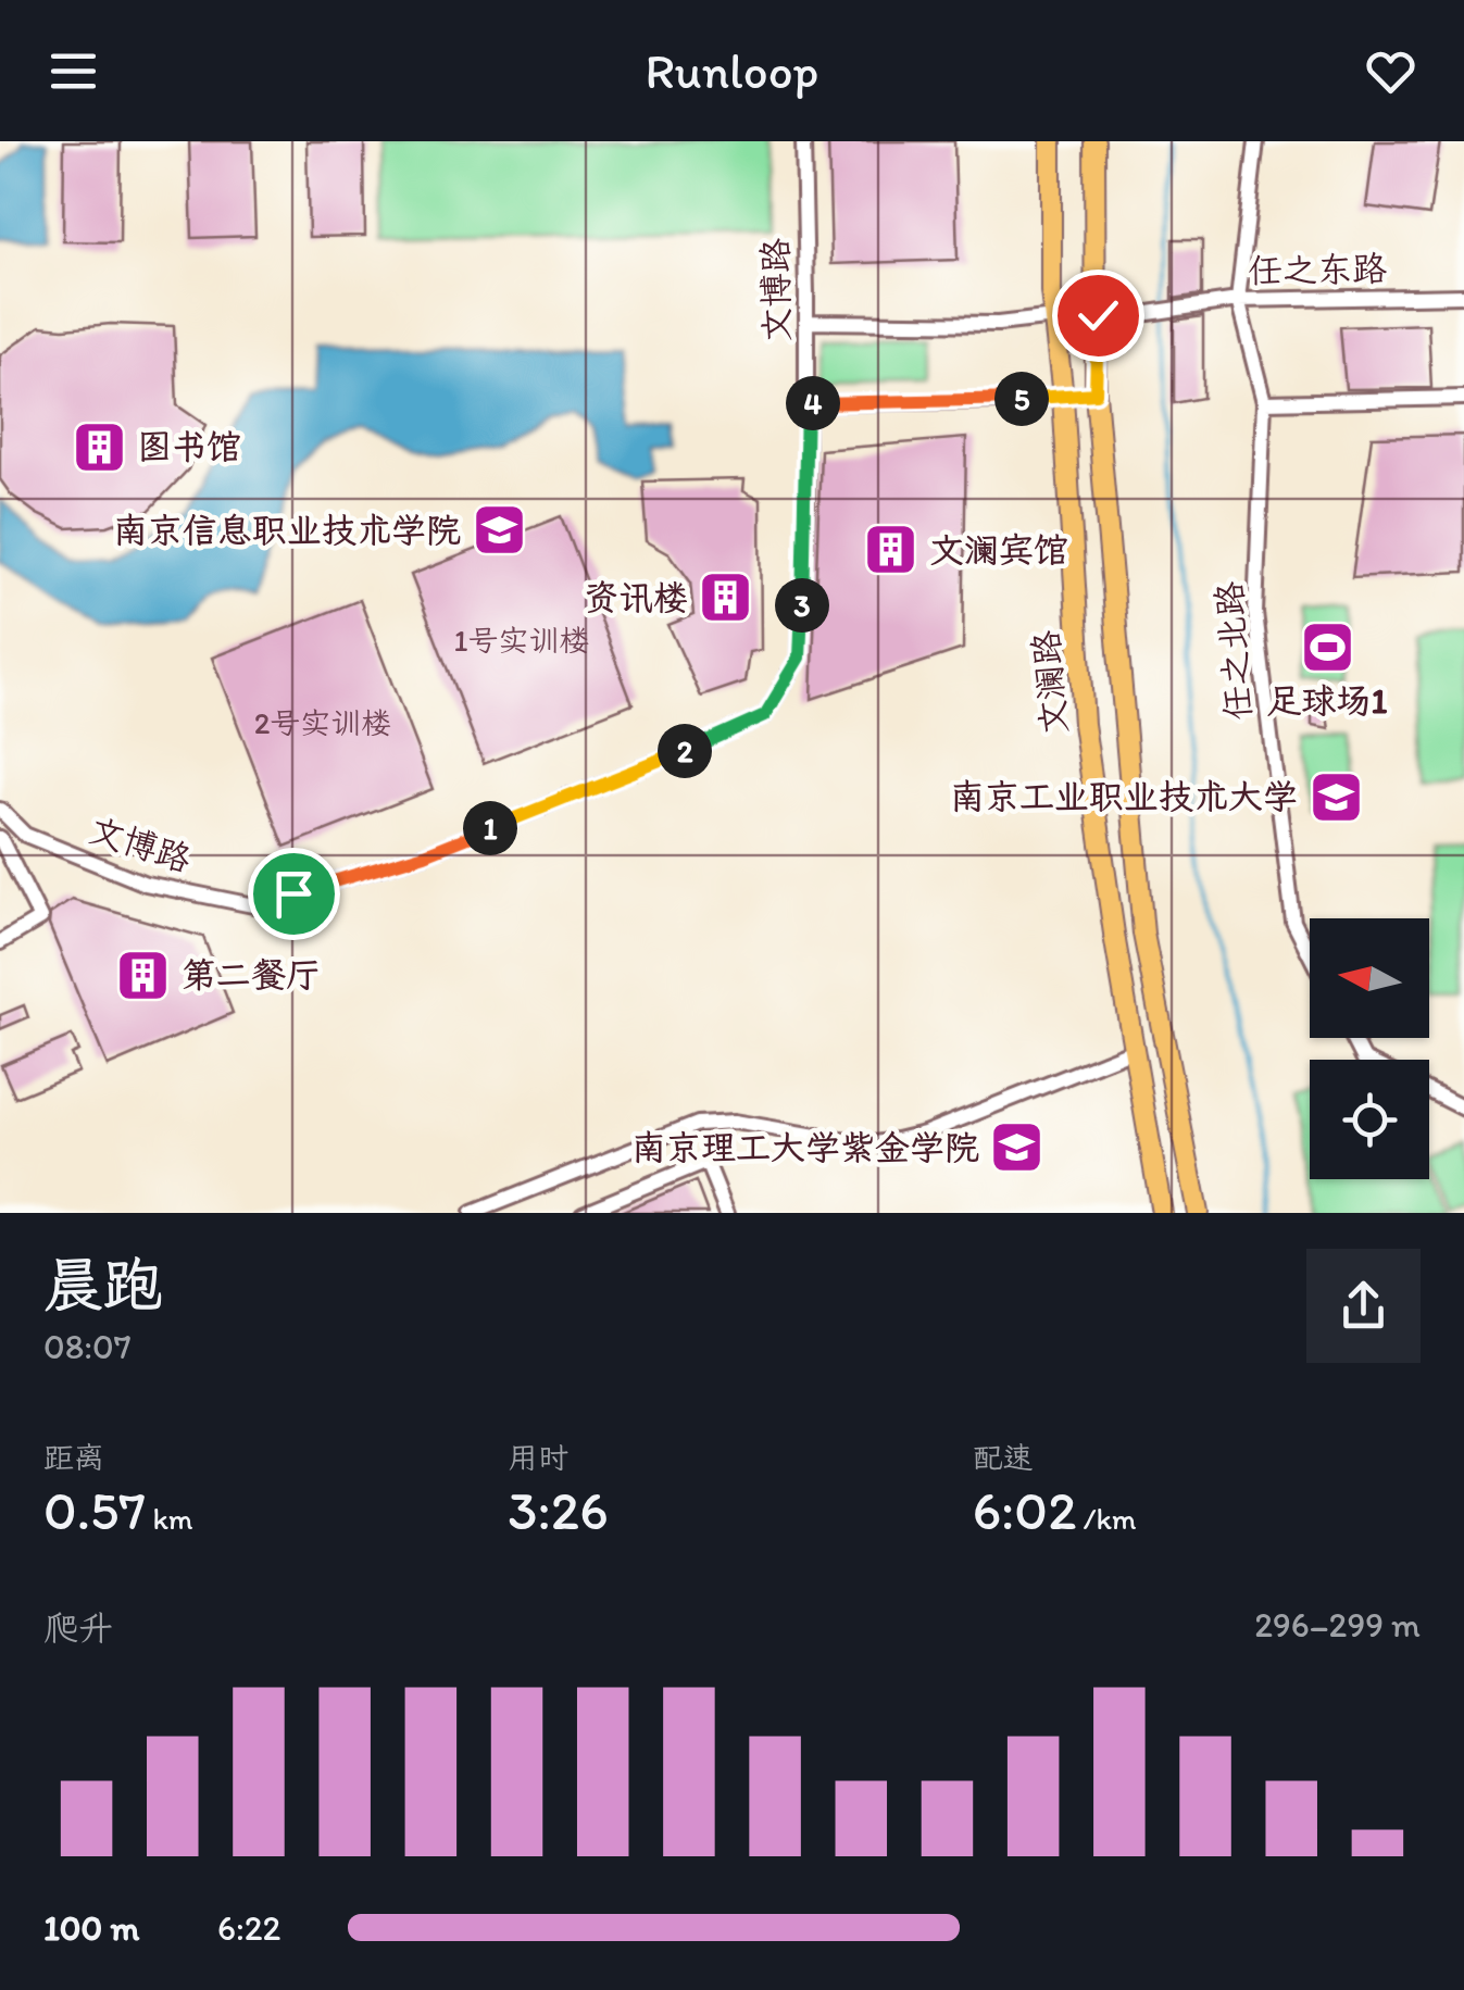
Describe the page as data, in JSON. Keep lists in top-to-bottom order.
{
  "streets": {
    "main road": ["文澜路"],
    "street": ["任之东路", "文博路", "任之北路"]
  },
  "crossings": [
    ["任之东路", "文博路"],
    ["任之东路", "任之北路"],
    ["任之东路", "文澜路"]
  ],
  "places": {
    "building": [
      "图书馆",
      "文澜宾馆",
      "资讯楼",
      "第二餐厅"
    ],
    "school or university": ["南京信息职业技术学院", "南京工业职业技术大学", "南京理工大学紫金学院"],
    "sports": ["足球场1"]
  },
  "house_numbers": ["1号实训楼", "2号实训楼"],
  "north": "left",
  "page": {
    "header": "Runloop",
    "pins": [
      "5",
      "4",
      "3",
      "2",
      "1"
    ],
    "heading": ["晨跑", "08:07"],
    "stats": [
      ["距离", "0.57 km"],
      ["用时", "3:26"],
      ["配速", "6:02 /km"]
    ],
    "chart": ["爬升", "296–299 m"],
    "list": [
      {
        "name": "100 m",
        "note": "6:22"
      }
    ]
  }
}
